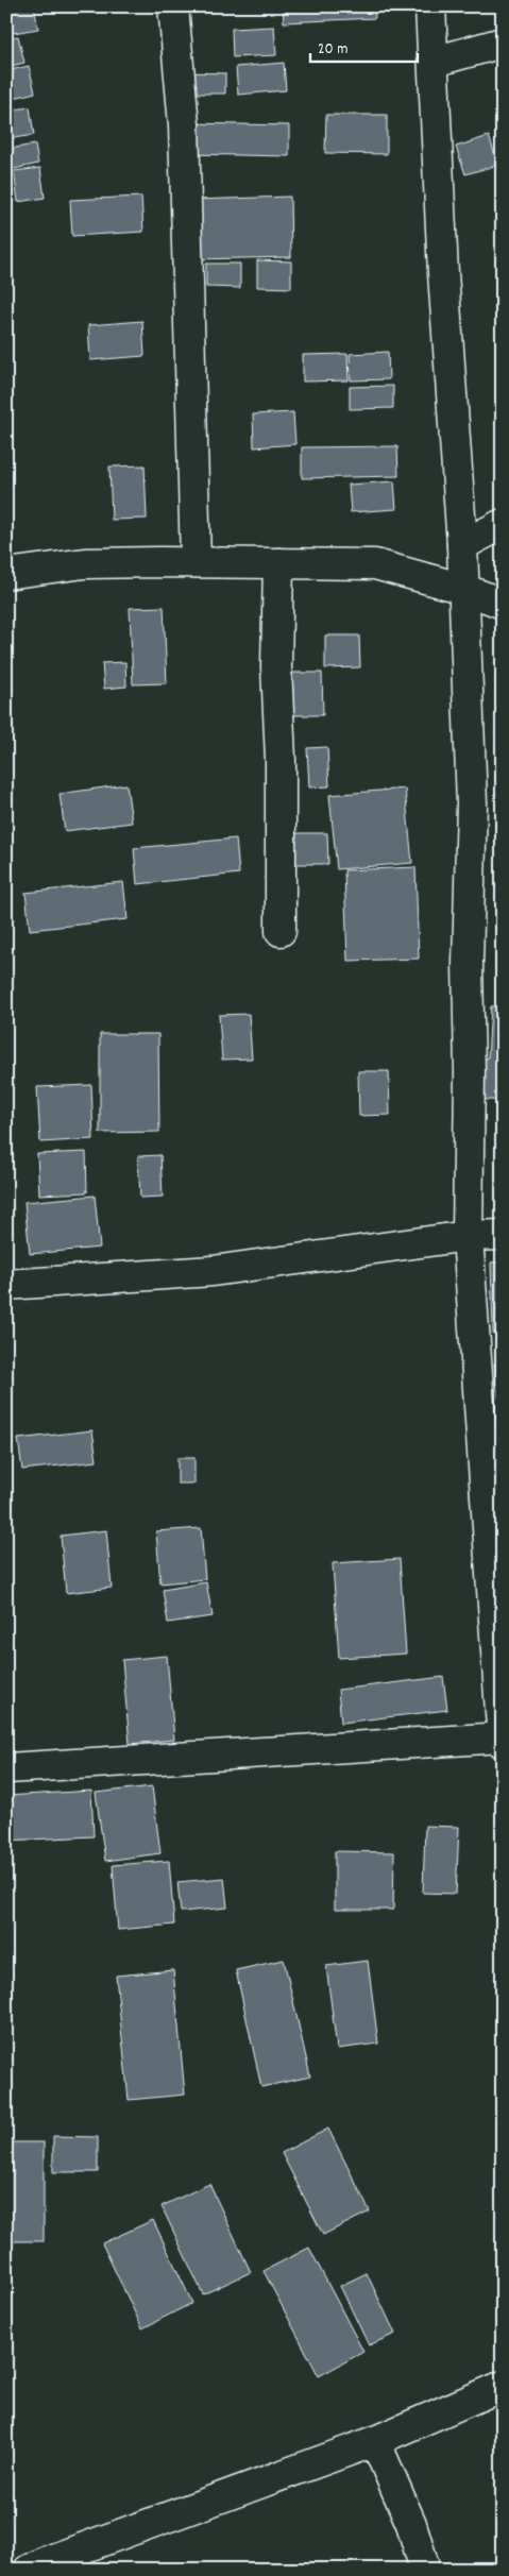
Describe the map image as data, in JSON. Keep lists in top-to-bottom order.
{
  "scale_bar": "20 m"
}
